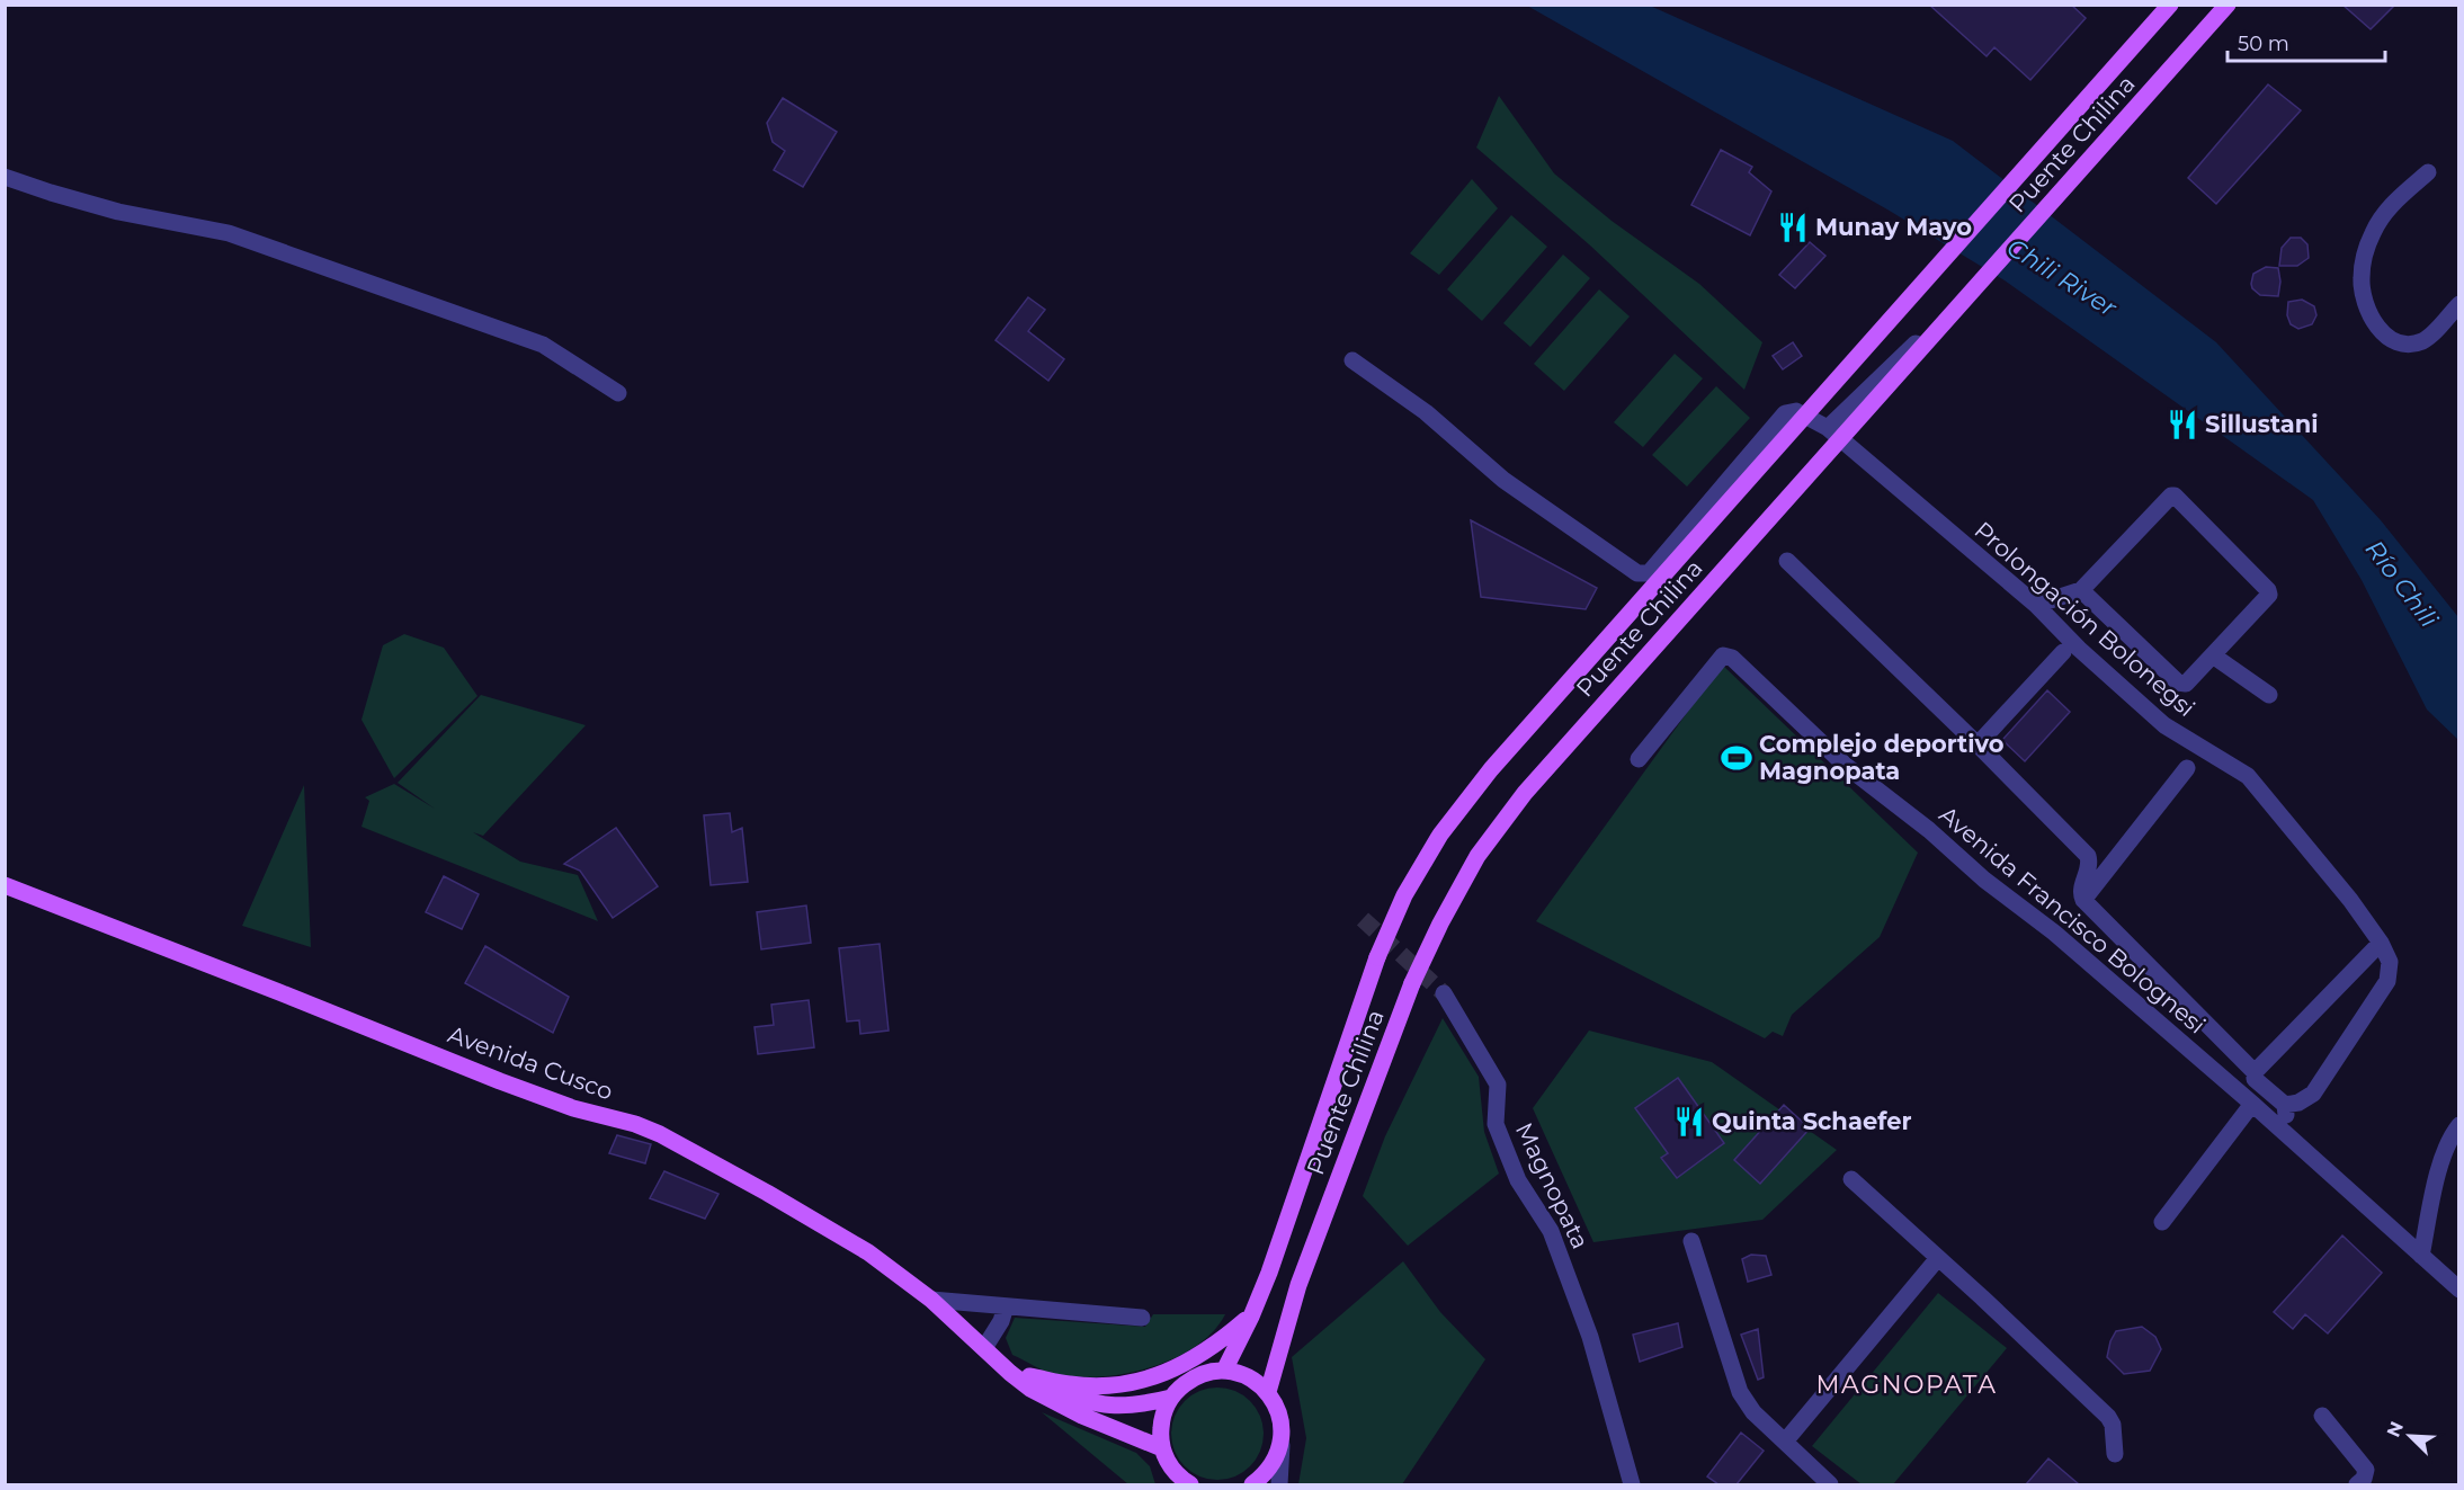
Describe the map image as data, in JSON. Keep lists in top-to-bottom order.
{
  "streets": {
    "main road": ["Puente Chilina", "Avenida Cusco"],
    "street": ["Prolongación Bolonegsi", "Avenida Francisco Bolognesi", "Magnopata"]
  },
  "districts": ["MAGNOPATA"],
  "water": ["Chili River", "Río Chili"],
  "places": {
    "restaurant": ["Munay Mayo", "Sillustani", "Quinta Schaefer"],
    "sports": ["Complejo deportivo Magnopata"]
  },
  "scale_bar": "50 m",
  "north": "top left"
}
